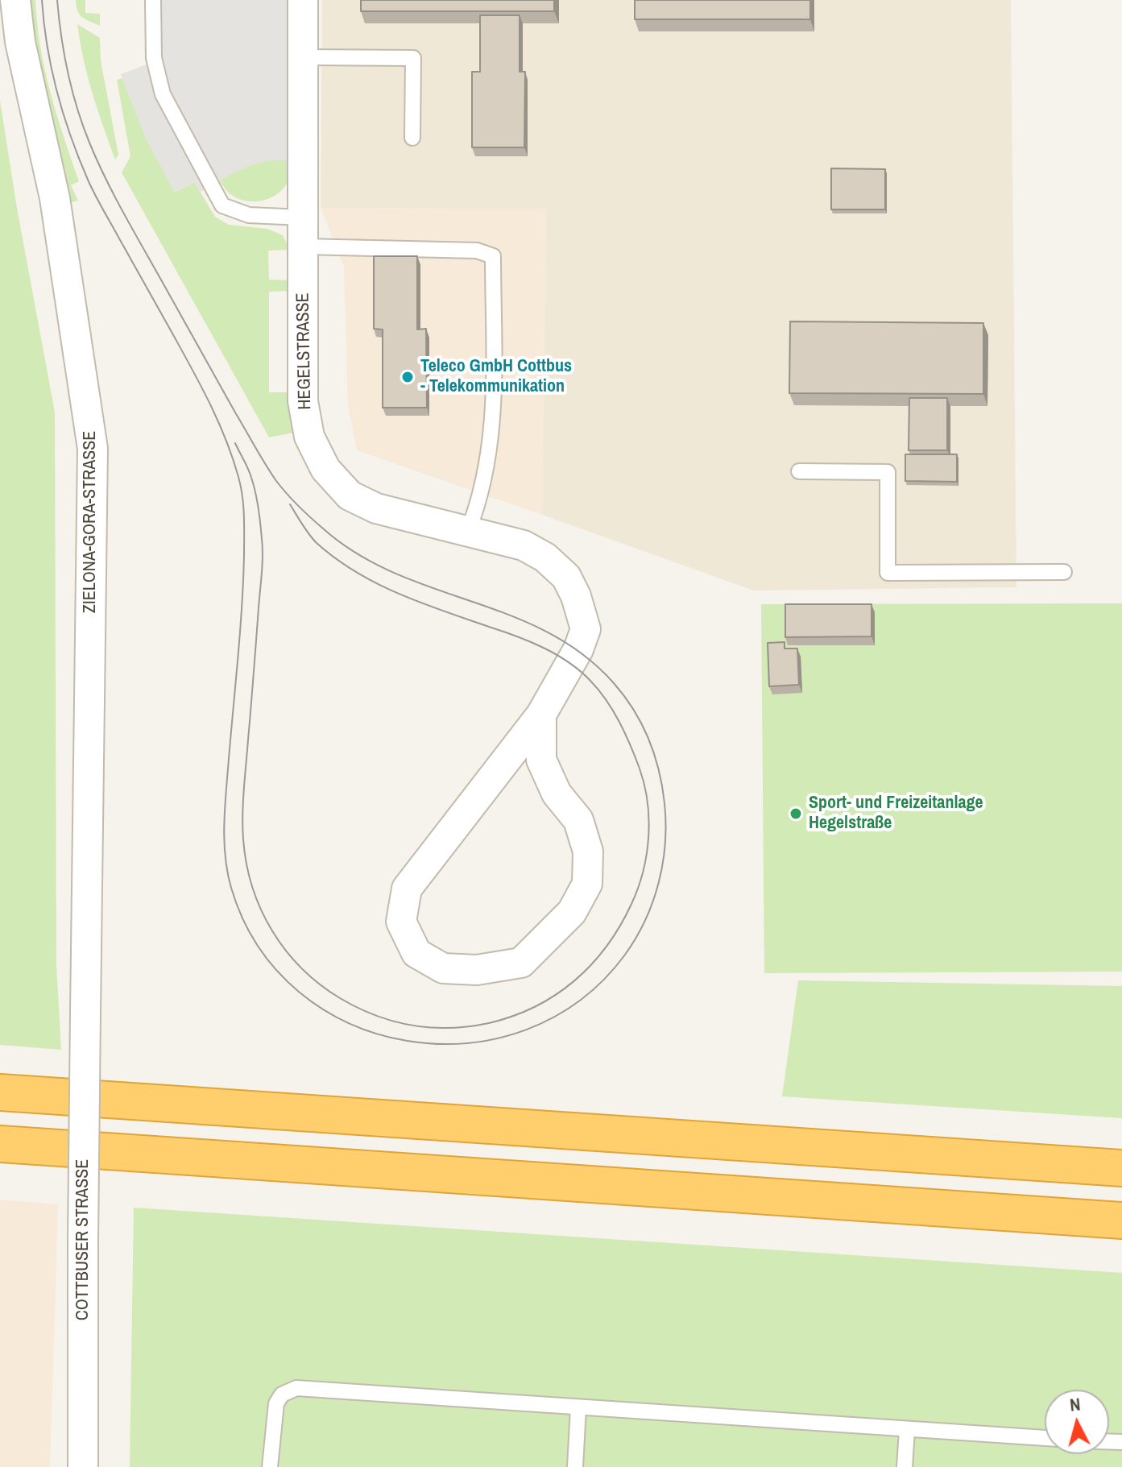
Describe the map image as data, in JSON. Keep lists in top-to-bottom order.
{
  "streets": {
    "street": ["HEGELSTRASSE", "ZIELONA-GORA-STRASSE", "COTTBUSER STRASSE"]
  },
  "crossings": [
    ["ZIELONA-GORA-STRASSE", "COTTBUSER STRASSE"]
  ],
  "places": ["Teleco GmbH Cottbus - Telekommunikation", "Sport- und Freizeitanlage Hegelstraße"],
  "north": "top"
}
